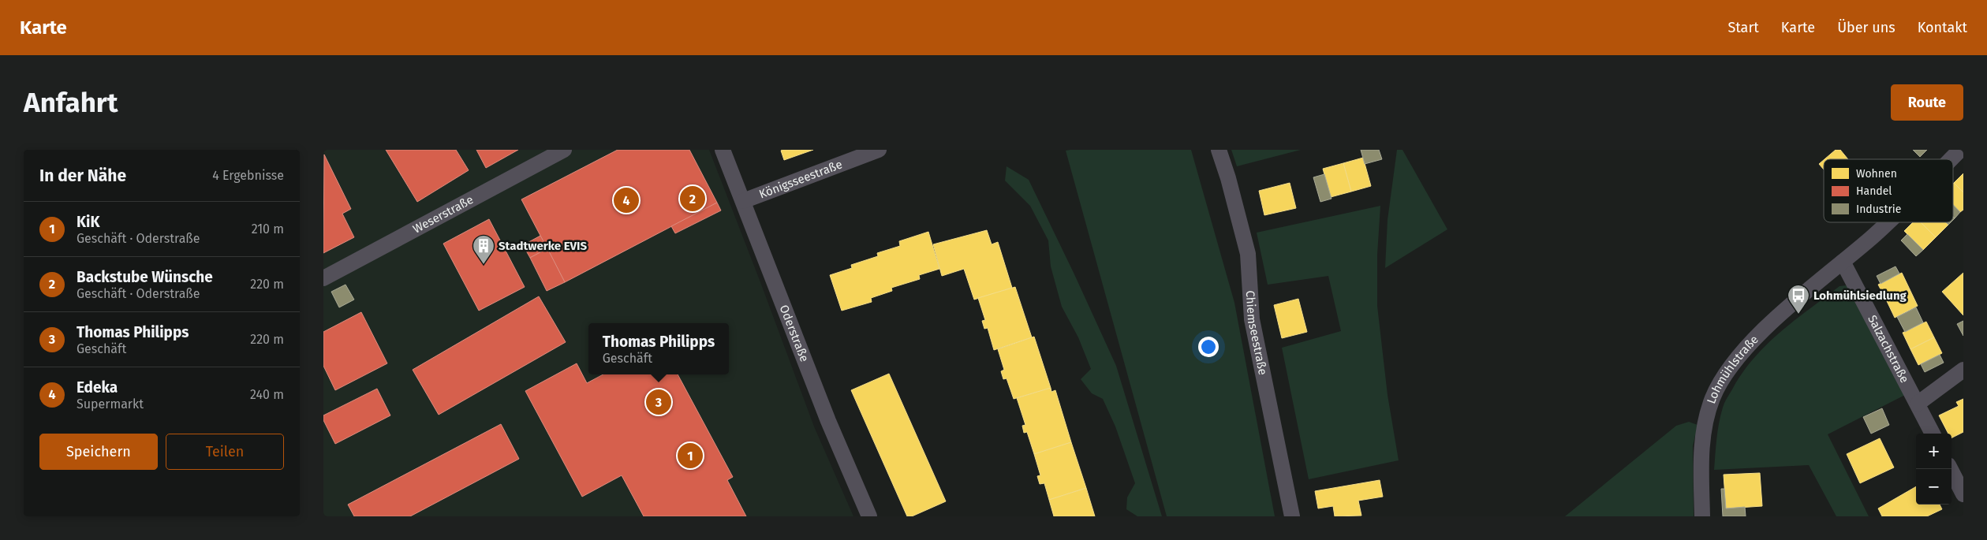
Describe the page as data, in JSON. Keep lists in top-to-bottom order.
{
  "streets": {
    "street": [
      "Königsseestraße",
      "Weserstraße",
      "Chiemseestraße",
      "Oderstraße",
      "Salzachstraße",
      "Lohmühlstraße"
    ]
  },
  "crossings": [
    ["Königsseestraße", "Oderstraße"],
    ["Salzachstraße", "Lohmühlstraße"]
  ],
  "places": {
    "building": ["Stadtwerke EVIS"],
    "bus stop": ["Lohmühlsiedlung"]
  },
  "legend": ["Wohnen", "Handel", "Industrie"],
  "page": {
    "header": "Karte",
    "nav": [
      "Start",
      "Karte",
      "Über uns",
      "Kontakt"
    ],
    "buttons": [
      "Route",
      ["Speichern", "Teilen"]
    ],
    "title": "Anfahrt",
    "heading": ["In der Nähe", "4 Ergebnisse"],
    "pins": [
      "2",
      "4",
      "3",
      "1"
    ],
    "list": [
      {
        "mark": "1",
        "name": "KiK",
        "note": "Geschäft · Oderstraße",
        "value": "210 m"
      },
      {
        "mark": "2",
        "name": "Backstube Wünsche",
        "note": "Geschäft · Oderstraße",
        "value": "220 m"
      },
      {
        "mark": "3",
        "name": "Thomas Philipps",
        "note": "Geschäft",
        "value": "220 m"
      },
      {
        "mark": "4",
        "name": "Edeka",
        "note": "Supermarkt",
        "value": "240 m"
      }
    ],
    "popup": ["Thomas Philipps", "Geschäft"],
    "map_buttons": ["+", "−"]
  }
}
